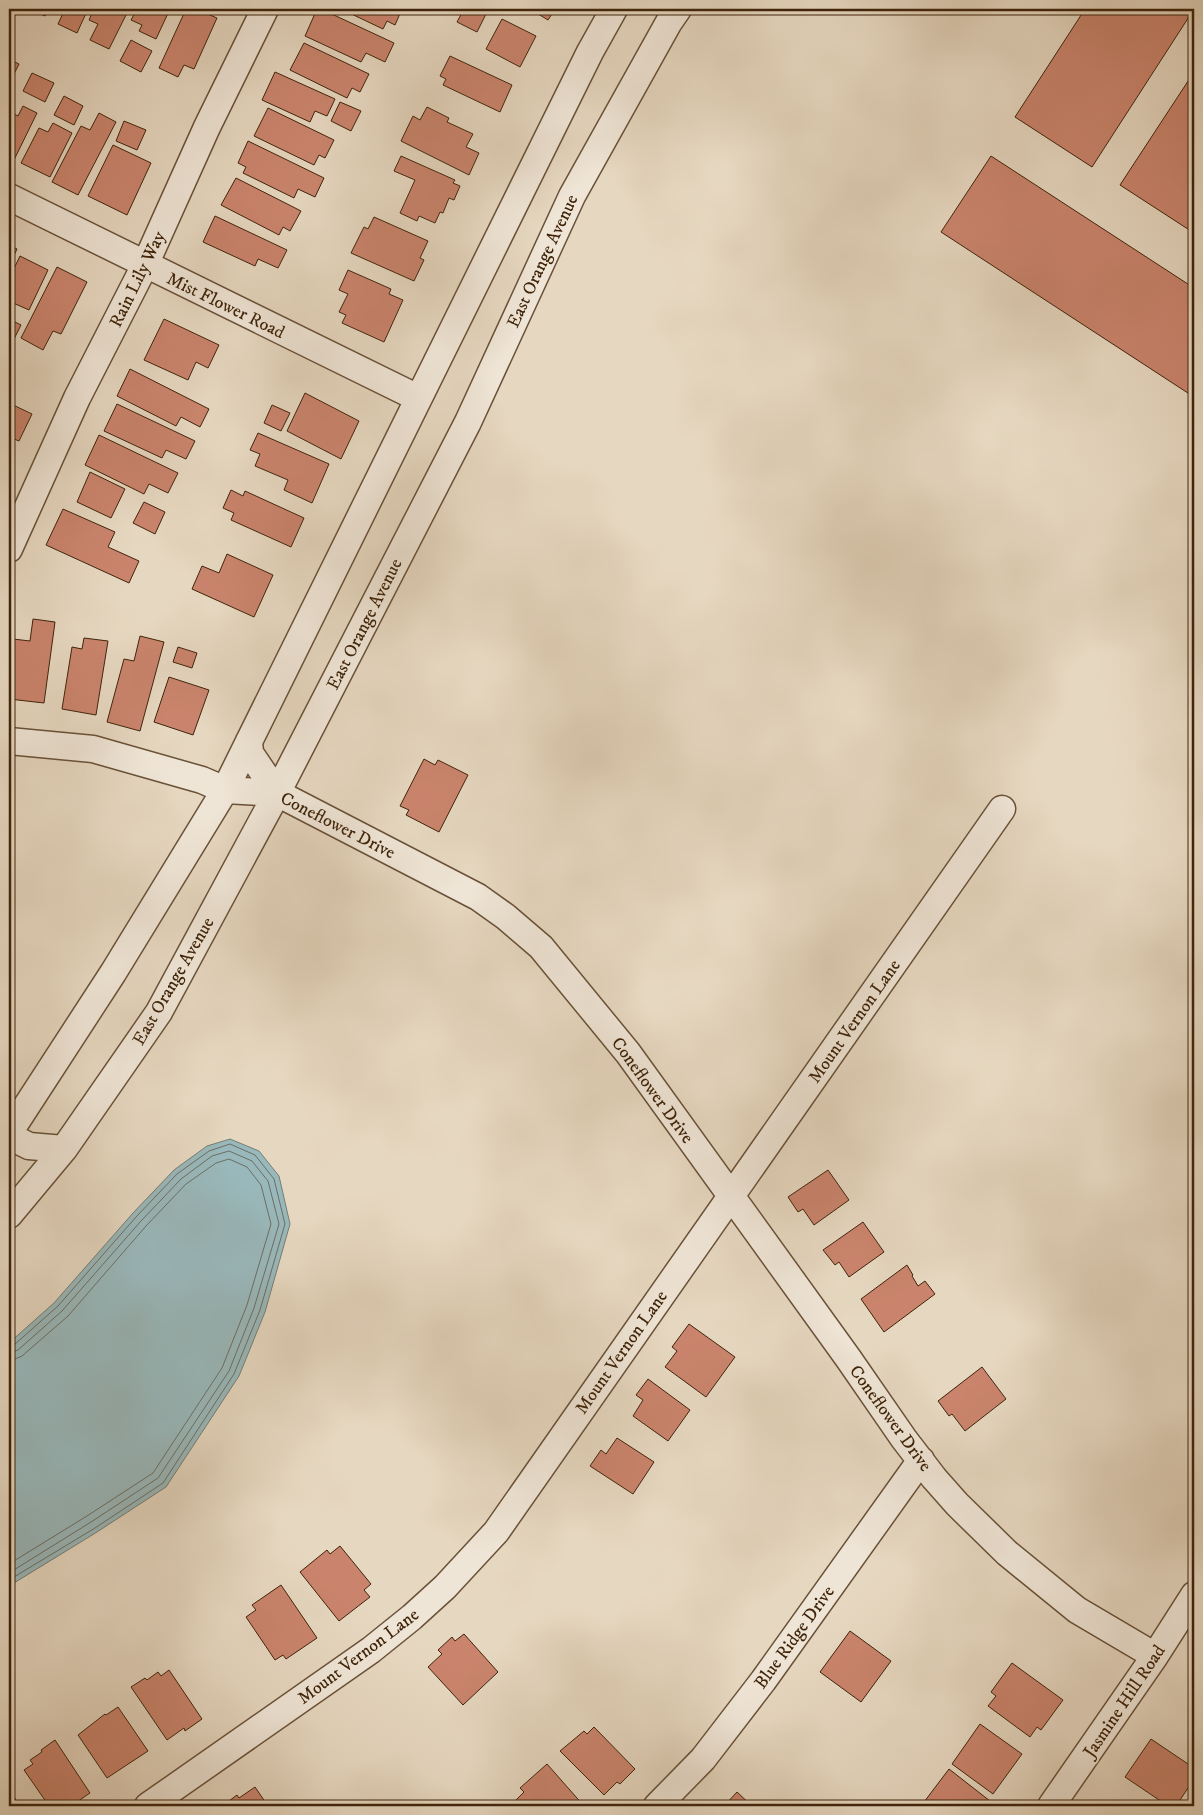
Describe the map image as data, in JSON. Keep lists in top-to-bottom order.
{
  "streets": {
    "street": [
      "East Orange Avenue",
      "Rain Lily Way",
      "Mist Flower Road",
      "Coneflower Drive",
      "Mount Vernon Lane",
      "Blue Ridge Drive",
      "Jasmine Hill Road"
    ]
  },
  "crossings": [
    ["East Orange Avenue", "Coneflower Drive"],
    ["Rain Lily Way", "Mist Flower Road"],
    ["Coneflower Drive", "Mount Vernon Lane"],
    ["Coneflower Drive", "Blue Ridge Drive"],
    ["Coneflower Drive", "Jasmine Hill Road"]
  ]
}
